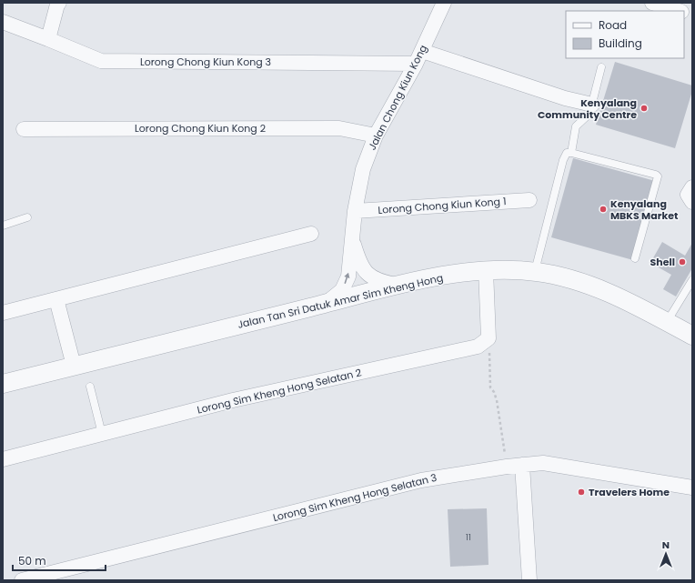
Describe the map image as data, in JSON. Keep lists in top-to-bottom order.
{
  "streets": {
    "street": [
      "Lorong Chong Kiun Kong 3",
      "Jalan Chong Kiun Kong",
      "Lorong Chong Kiun Kong 2",
      "Lorong Chong Kiun Kong 1",
      "Jalan Tan Sri Datuk Amar Sim Kheng Hong",
      "Lorong Sim Kheng Hong Selatan 2",
      "Lorong Sim Kheng Hong Selatan 3"
    ]
  },
  "crossings": [
    ["Lorong Chong Kiun Kong 3", "Jalan Chong Kiun Kong"],
    ["Jalan Chong Kiun Kong", "Lorong Chong Kiun Kong 2"],
    ["Jalan Chong Kiun Kong", "Lorong Chong Kiun Kong 1"],
    ["Jalan Chong Kiun Kong", "Jalan Tan Sri Datuk Amar Sim Kheng Hong"]
  ],
  "places": [
    "Kenyalang Community Centre",
    "Kenyalang MBKS Market",
    "Shell",
    "Travelers Home"
  ],
  "house_numbers": ["11"],
  "legend": ["Road", "Building"],
  "scale_bar": "50 m",
  "north": "top"
}
